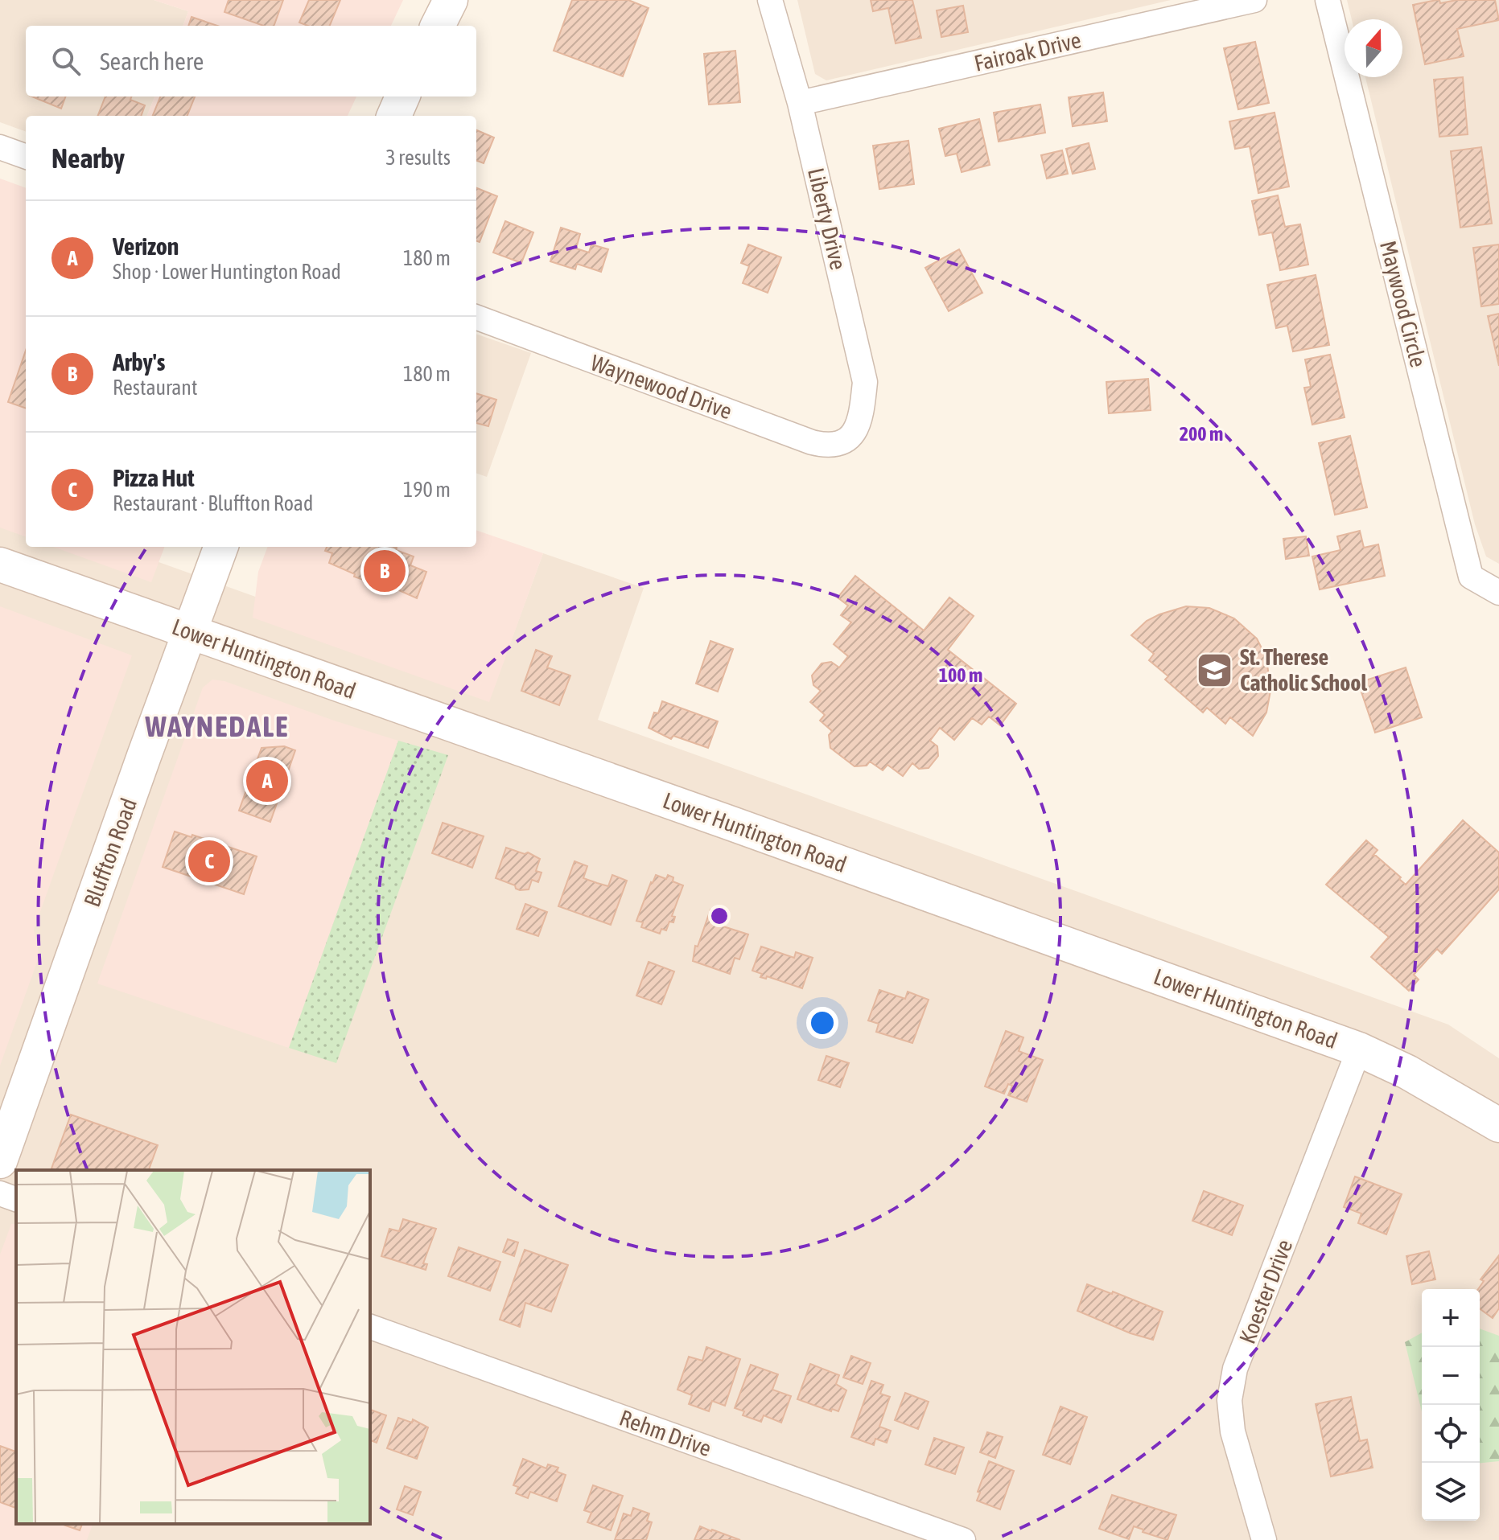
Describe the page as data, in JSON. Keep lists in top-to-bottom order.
{
  "streets": {
    "main road": ["Lower Huntington Road", "Bluffton Road"],
    "street": [
      "Fairoak Drive",
      "Liberty Drive",
      "Maywood Circle",
      "Waynewood Drive",
      "Koester Drive",
      "Rehm Drive"
    ]
  },
  "crossings": [
    ["Fairoak Drive", "Liberty Drive"],
    ["Liberty Drive", "Waynewood Drive"],
    ["Lower Huntington Road", "Bluffton Road"],
    ["Lower Huntington Road", "Koester Drive"]
  ],
  "districts": ["WAYNEDALE"],
  "places": {
    "school or university": ["St. Therese Catholic School"]
  },
  "north": "top",
  "page": {
    "search": "Search here",
    "heading": ["Nearby", "3 results"],
    "list": [
      {
        "mark": "A",
        "name": "Verizon",
        "note": "Shop · Lower Huntington Road",
        "value": "180 m"
      },
      {
        "mark": "B",
        "name": "Arby's",
        "note": "Restaurant",
        "value": "180 m"
      },
      {
        "mark": "C",
        "name": "Pizza Hut",
        "note": "Restaurant · Bluffton Road",
        "value": "190 m"
      }
    ],
    "pins": ["B", "A", "C"],
    "map_buttons": ["+", "−"]
  },
  "rings": ["200 m", "100 m"]
}
